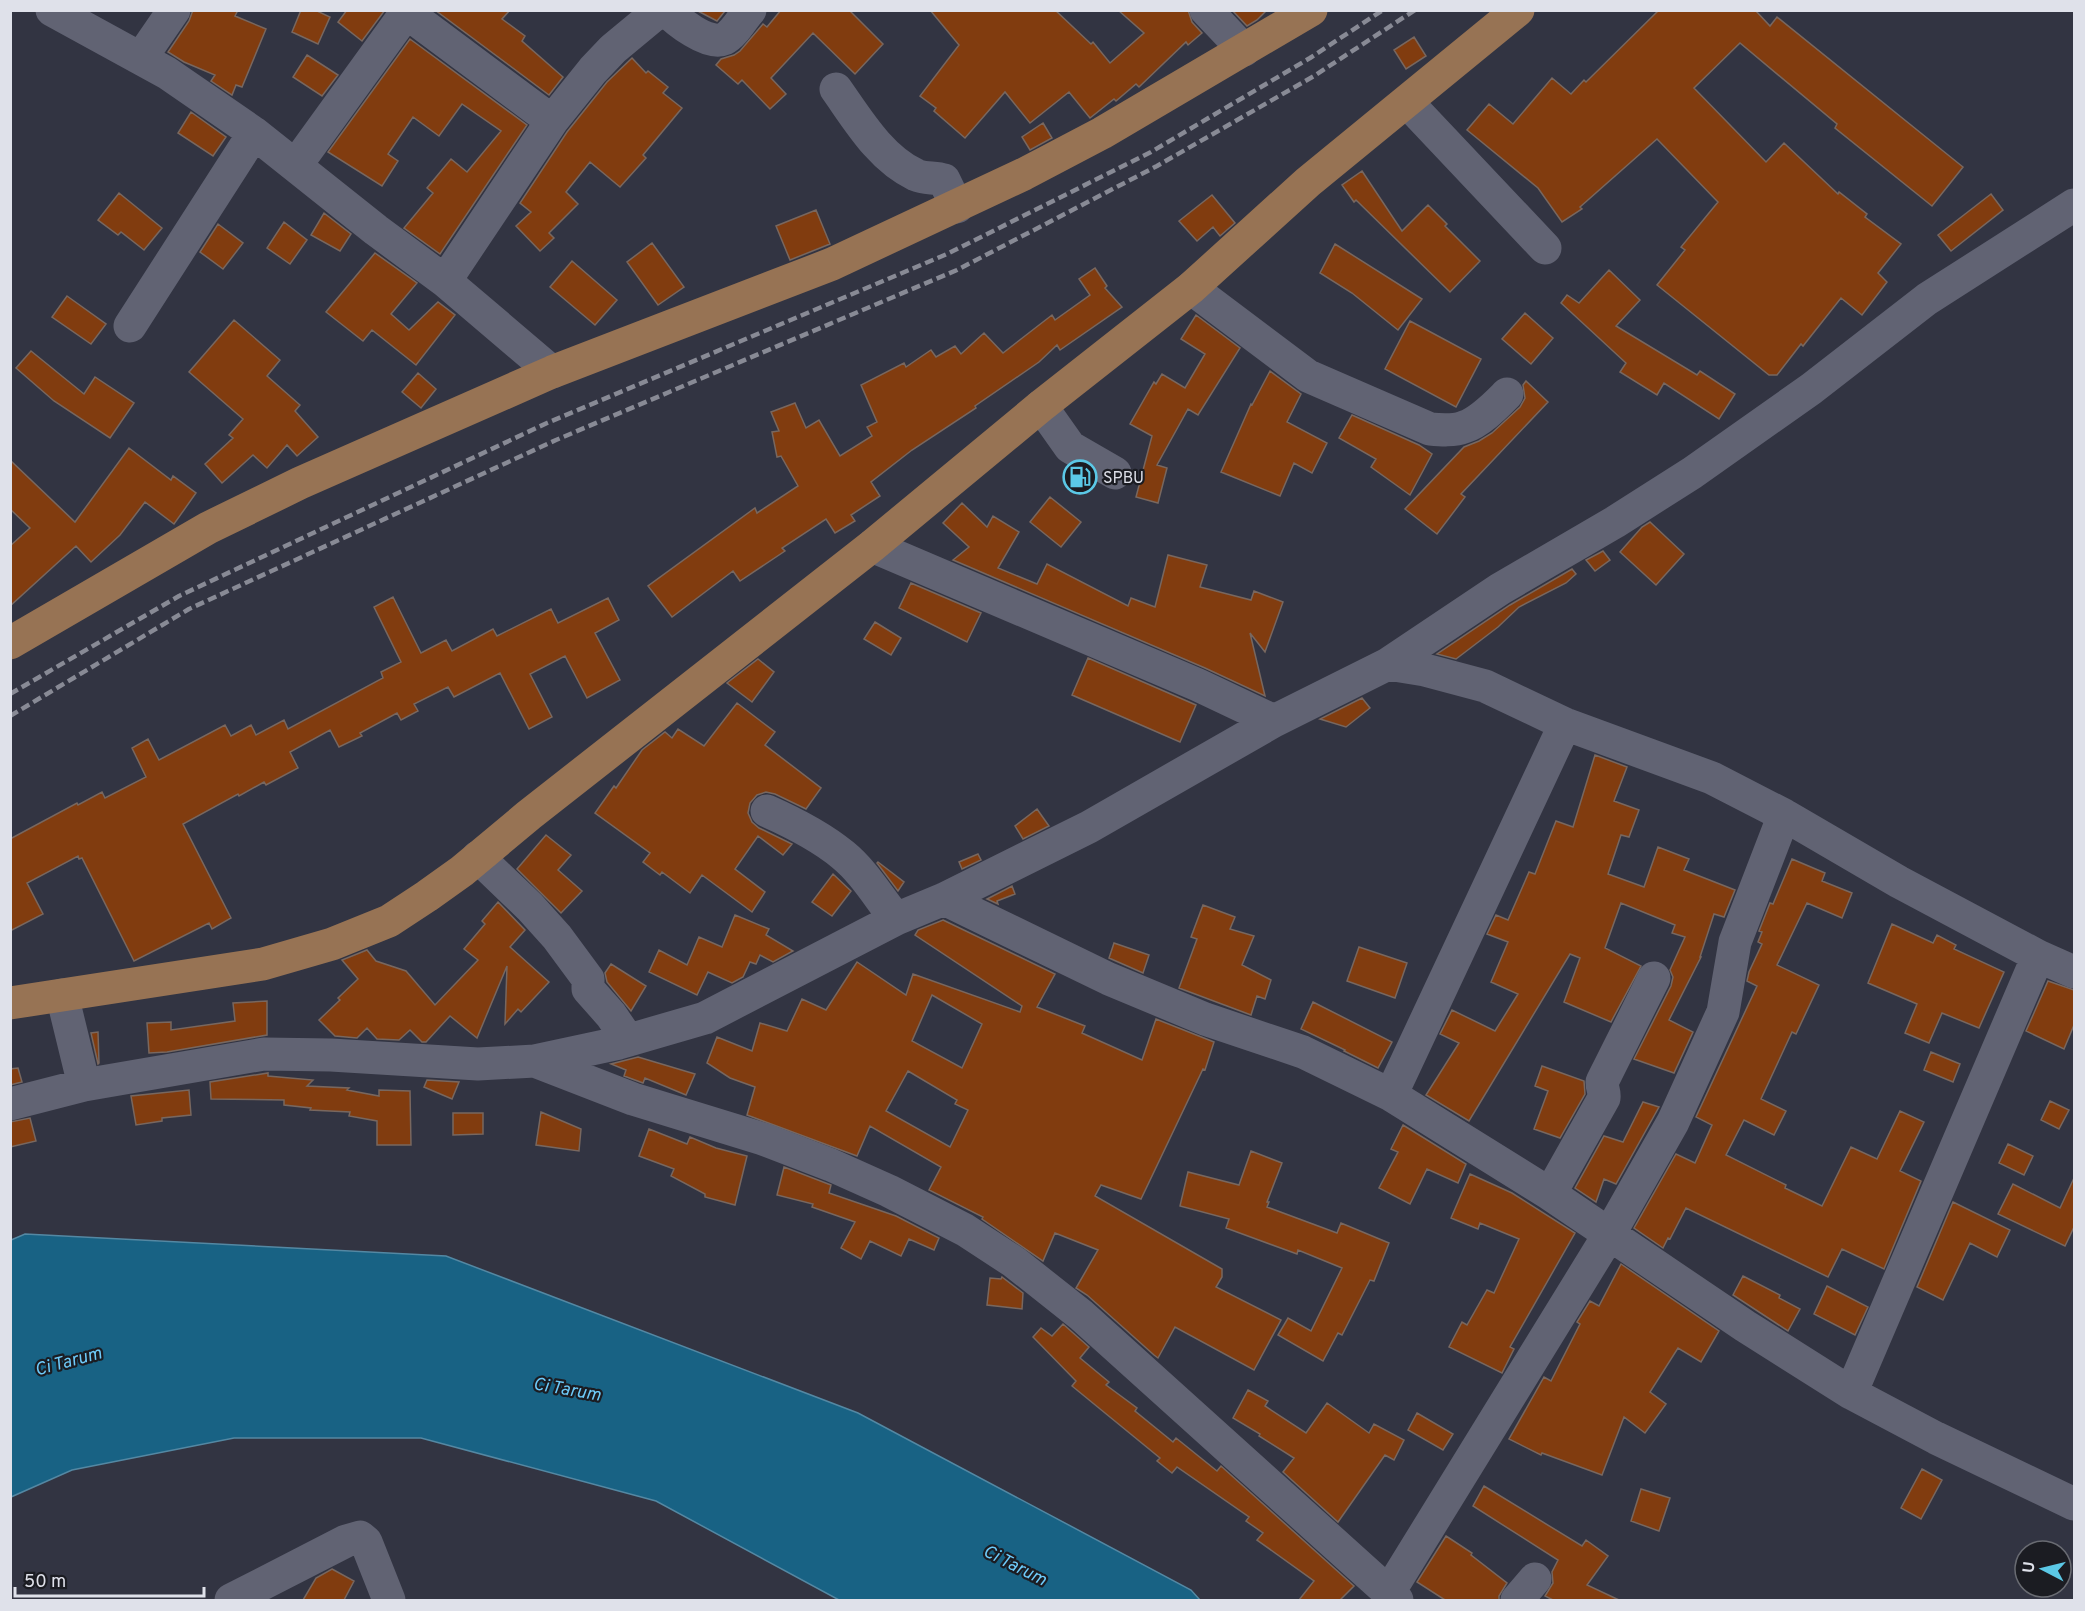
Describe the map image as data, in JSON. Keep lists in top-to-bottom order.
{
  "water": ["Ci Tarum"],
  "places": {
    "fuel station": ["SPBU"]
  },
  "scale_bar": "50 m",
  "north": "left"
}
